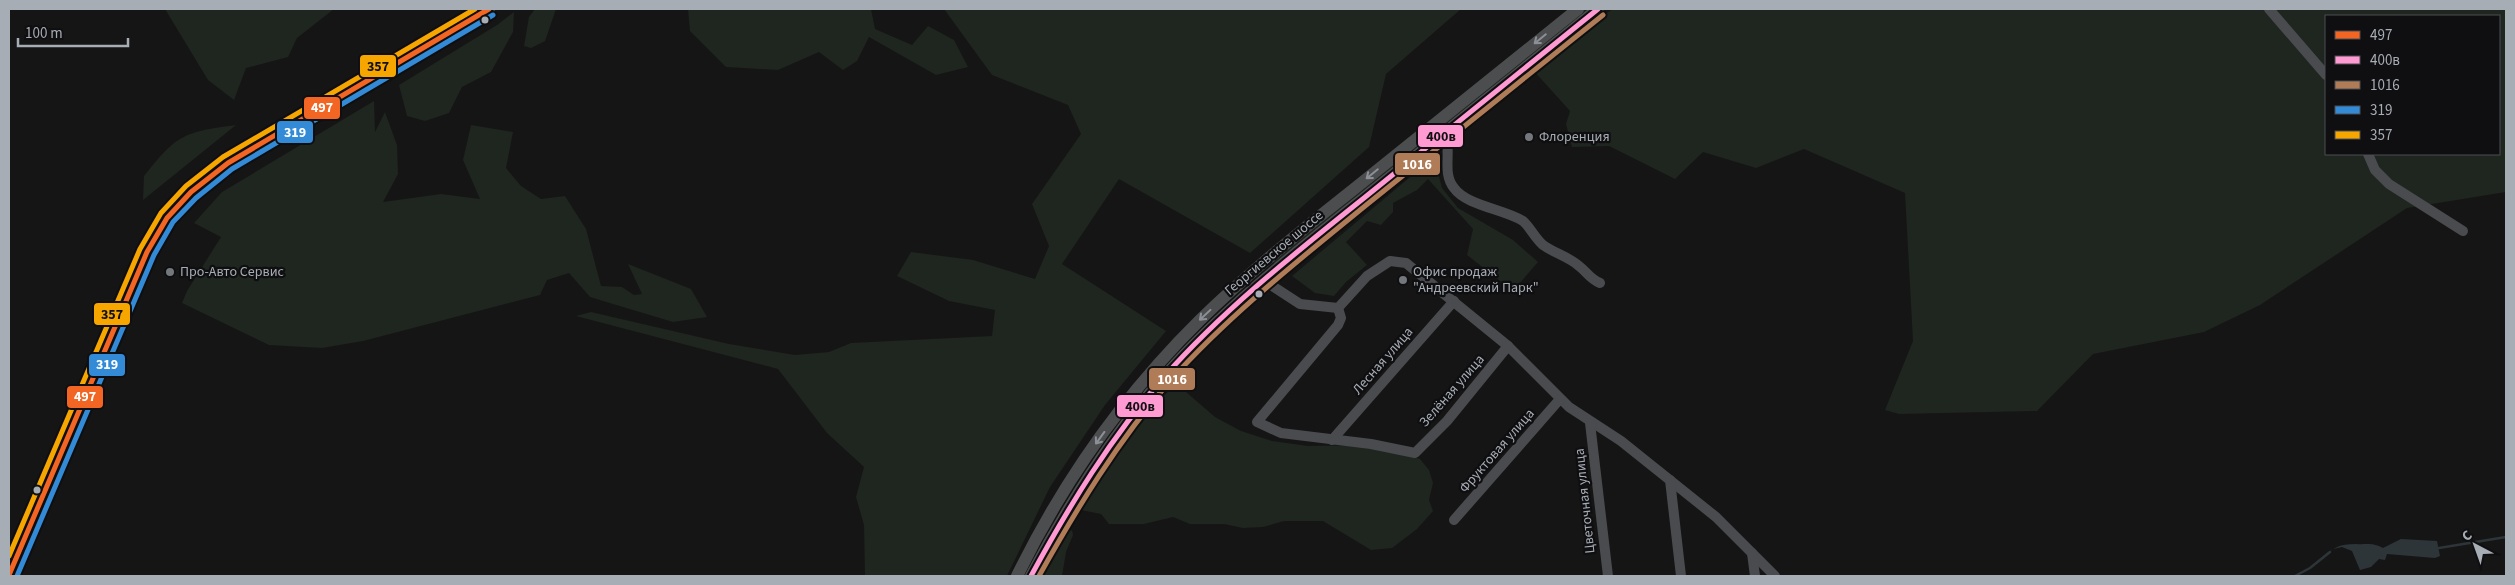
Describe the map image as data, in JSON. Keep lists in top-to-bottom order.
{
  "streets": {
    "main road": ["Георгиевское шоссе"],
    "street": [
      "Лесная улица",
      "Зелёная улица",
      "Фруктовая улица",
      "Цветочная улица"
    ]
  },
  "crossings": [
    ["Лесная улица", "Зелёная улица"]
  ],
  "places": ["Флоренция", "Про-Авто Сервис", "Офис продаж \"Андреевский Парк\""],
  "lines": [
    "transit line 497",
    "transit line 400в",
    "transit line 357",
    "transit line 1016",
    "transit line 319"
  ],
  "legend": [
    "497",
    "400в",
    "1016",
    "319",
    "357"
  ],
  "scale_bar": "100 m",
  "north": "top left"
}
